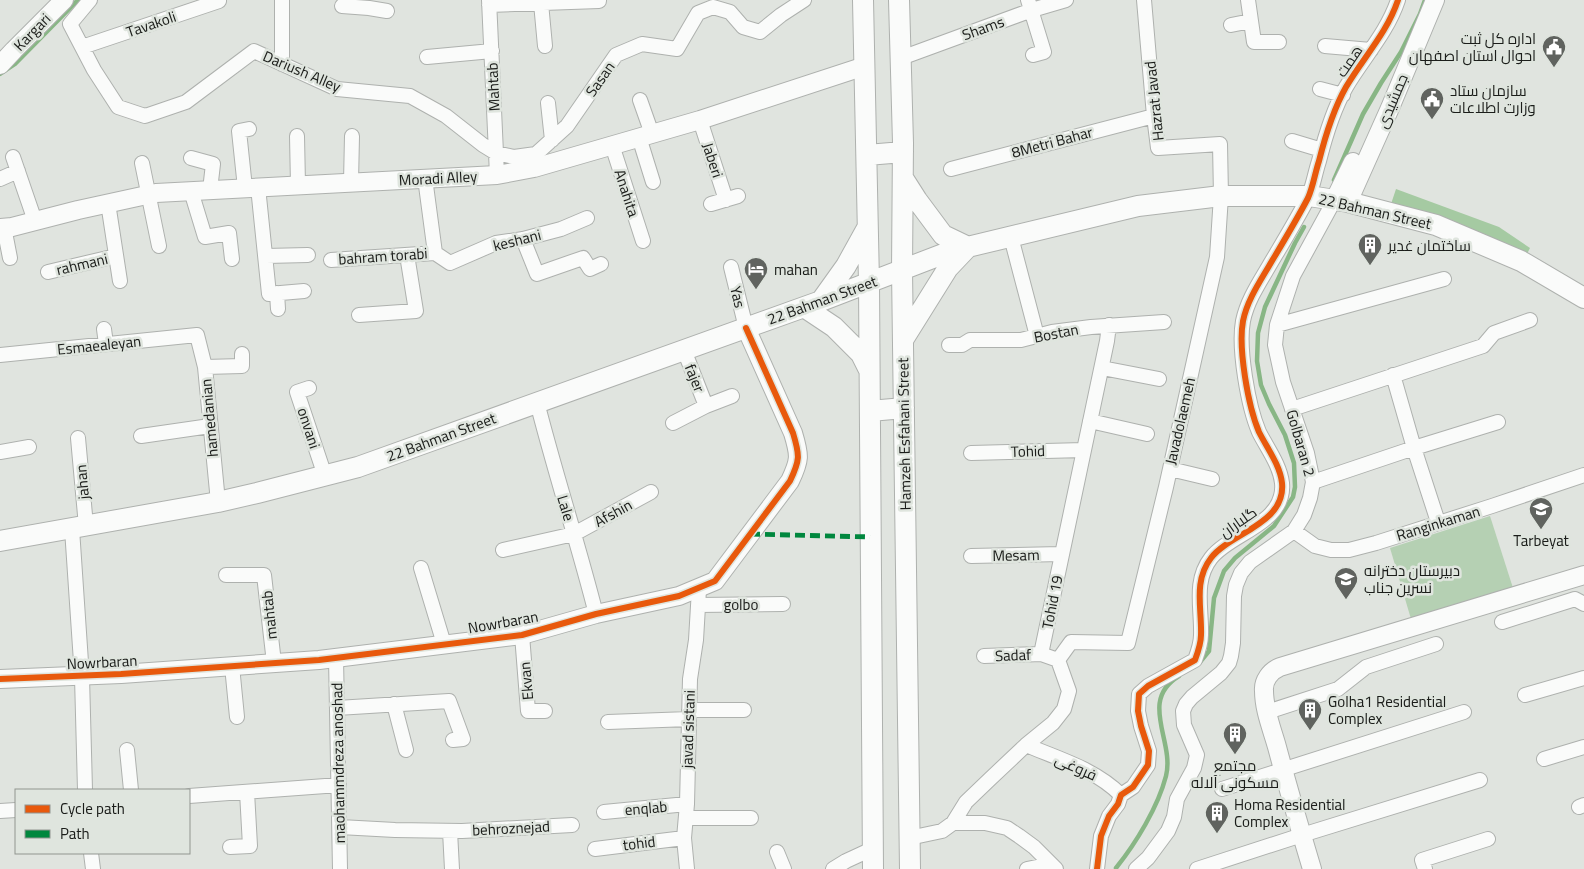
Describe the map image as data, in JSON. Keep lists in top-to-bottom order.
{
  "streets": {
    "main road": ["22 Bahman Street", "Hamzeh Esfahani Street"],
    "street": [
      "Tavakoli",
      "Shams",
      "Kargari",
      "همت",
      "Dariush Alley",
      "Sasan",
      "Mahtab",
      "Hazrat Javad",
      "جمشیدی",
      "8Metri Bahar",
      "Jaberi",
      "Moradi Alley",
      "Anahita",
      "keshani",
      "bahram torabi",
      "rahmani",
      "Yas",
      "Bostan",
      "Esmaealeyan",
      "fajer",
      "hamedanian",
      "Javadolaemeh",
      "onvani",
      "Golbaran 2",
      "Tohid",
      "jahan",
      "Lale",
      "Afshin",
      "گلباران",
      "Ranginkaman",
      "Mesam",
      "Tohid 19",
      "golbo",
      "mahtab",
      "Nowrbaran",
      "Sadaf",
      "Ekvan",
      "javad sistani",
      "maohammdreza anoshad",
      "فروغی",
      "enqlab",
      "behroznejad",
      "tohid"
    ]
  },
  "crossings": [
    ["Tavakoli", "Dariush Alley"],
    ["Shams", "Hamzeh Esfahani Street"],
    ["همت", "22 Bahman Street"],
    ["همت", "گلباران"],
    ["Dariush Alley", "Sasan"],
    ["Dariush Alley", "Mahtab"],
    ["Sasan", "Mahtab"],
    ["Mahtab", "Moradi Alley"],
    ["Hazrat Javad", "8Metri Bahar"],
    ["Hazrat Javad", "22 Bahman Street"],
    ["Hazrat Javad", "Javadolaemeh"],
    ["جمشیدی", "22 Bahman Street"],
    ["جمشیدی", "Golbaran 2"],
    ["Jaberi", "Moradi Alley"],
    ["Moradi Alley", "Anahita"],
    ["Moradi Alley", "rahmani"],
    ["22 Bahman Street", "Yas"],
    ["22 Bahman Street", "fajer"],
    ["22 Bahman Street", "hamedanian"],
    ["22 Bahman Street", "Javadolaemeh"],
    ["22 Bahman Street", "onvani"],
    ["22 Bahman Street", "Hamzeh Esfahani Street"],
    ["22 Bahman Street", "Golbaran 2"],
    ["22 Bahman Street", "jahan"],
    ["22 Bahman Street", "Lale"],
    ["22 Bahman Street", "گلباران"],
    ["22 Bahman Street", "Nowrbaran"],
    ["keshani", "bahram torabi"],
    ["Yas", "Nowrbaran"],
    ["Bostan", "Tohid 19"],
    ["Esmaealeyan", "hamedanian"],
    ["Golbaran 2", "Ranginkaman"],
    ["Tohid", "Tohid 19"],
    ["jahan", "Nowrbaran"],
    ["Lale", "Afshin"],
    ["Lale", "Nowrbaran"],
    ["گلباران", "فروغی"],
    ["Mesam", "Tohid 19"],
    ["Tohid 19", "Sadaf"],
    ["golbo", "Nowrbaran"],
    ["golbo", "javad sistani"],
    ["mahtab", "Nowrbaran"],
    ["Nowrbaran", "Ekvan"],
    ["Nowrbaran", "javad sistani"],
    ["Nowrbaran", "maohammdreza anoshad"],
    ["javad sistani", "enqlab"],
    ["javad sistani", "tohid"],
    ["maohammdreza anoshad", "behroznejad"]
  ],
  "places": {
    "public building": ["اداره کل ثبت احوال استان اصفهان", "سازمان ستاد وزارت اطلاعات"],
    "building": [
      "ساختمان غدیر",
      "Golha1 Residential Complex",
      "مجتمع مسکونی آلاله",
      "Homa Residential Complex"
    ],
    "hotel": ["mahan"],
    "school or university": ["Tarbeyat", "دبیرستان دخترانه نسرین جناب"]
  },
  "legend": ["Cycle path", "Path"]
}
